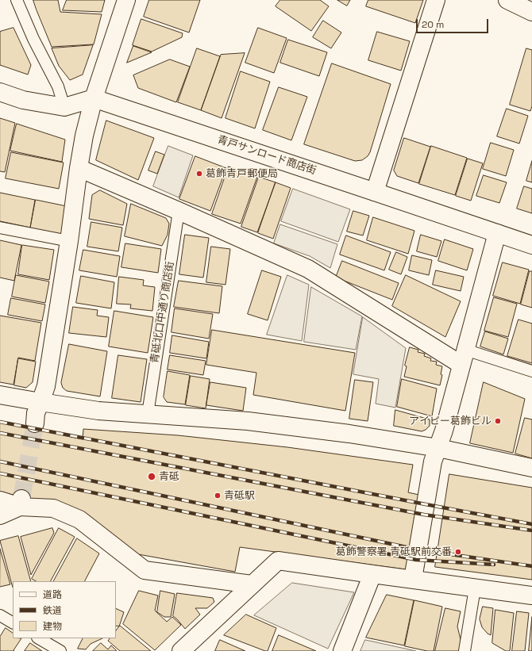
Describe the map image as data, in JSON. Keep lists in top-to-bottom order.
{
  "streets": {
    "street": ["青戸サンロード商店街"],
    "lane": ["青砥北口中通り商店街"]
  },
  "places": [
    "葛飾青戸郵便局",
    "アイピー葛飾ビル",
    "青砥",
    "青砥駅",
    "葛飾警察署 青砥駅前交番"
  ],
  "legend": ["道路", "鉄道", "建物"],
  "scale_bar": "20 m"
}
